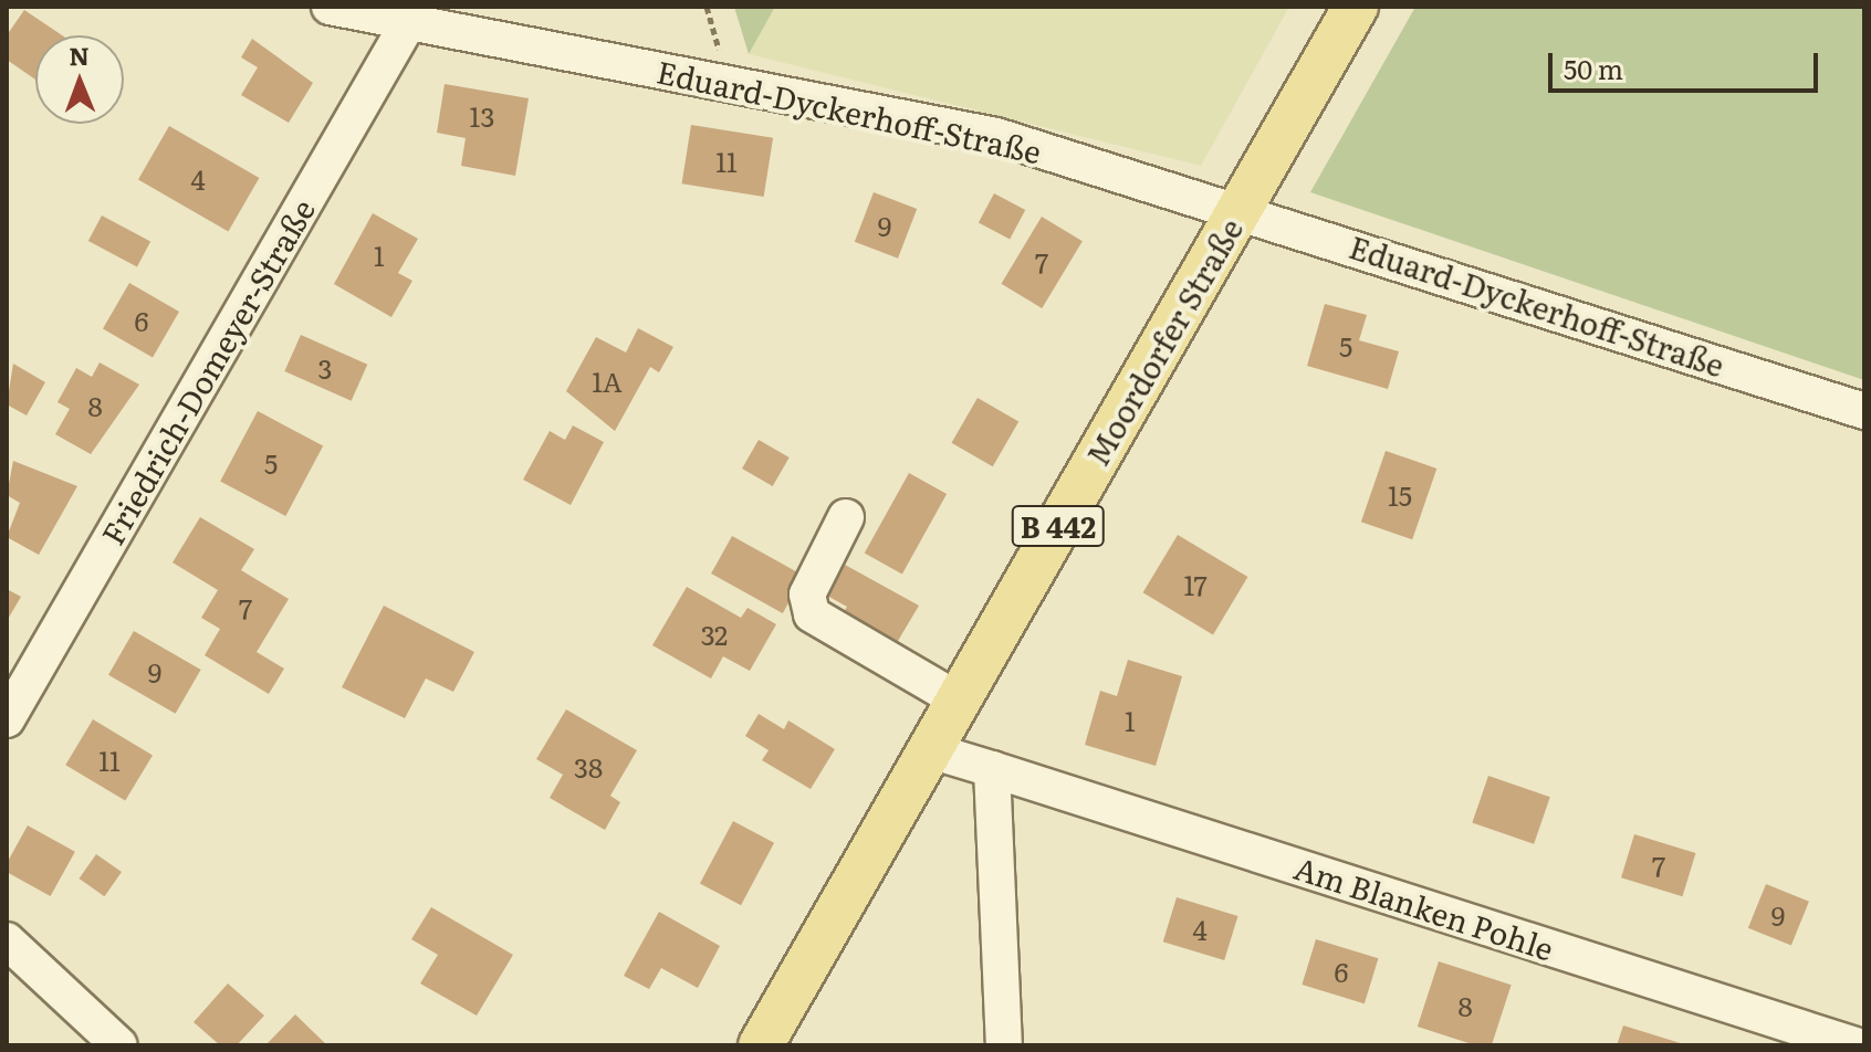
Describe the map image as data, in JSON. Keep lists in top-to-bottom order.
{
  "streets": {
    "main road": ["Moordorfer Straße", "B 442"],
    "street": ["Eduard-Dyckerhoff-Straße", "Friedrich-Domeyer-Straße", "Am Blanken Pohle"]
  },
  "crossings": [
    ["Eduard-Dyckerhoff-Straße", "Moordorfer Straße"],
    ["Eduard-Dyckerhoff-Straße", "Friedrich-Domeyer-Straße"],
    ["Moordorfer Straße", "Am Blanken Pohle"]
  ],
  "house_numbers": [
    "13",
    "11",
    "4",
    "9",
    "1",
    "7",
    "6",
    "5",
    "3",
    "1A",
    "8",
    "5",
    "15",
    "17",
    "7",
    "32",
    "9",
    "1",
    "11",
    "38",
    "7",
    "9",
    "4",
    "6",
    "8"
  ],
  "scale_bar": "50 m",
  "north": "top"
}
